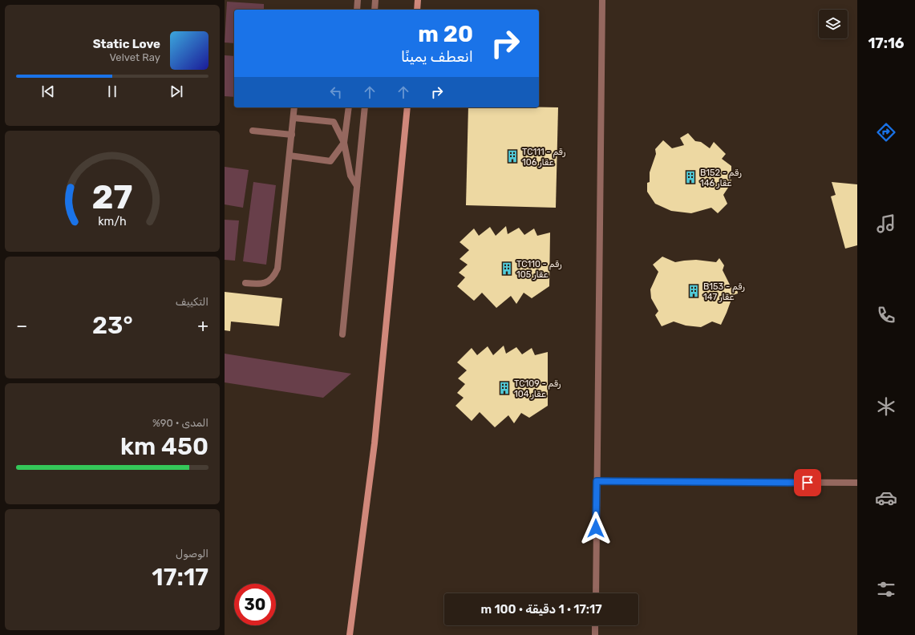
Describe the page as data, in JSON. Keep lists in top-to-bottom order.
{
  "places": {
    "building": [
      "TC111 - رقم عقار 106",
      "B152 - رقم عقار 146",
      "TC110 - رقم عقار 105",
      "B153 - رقم عقار 147",
      "TC109 - رقم عقار 104"
    ]
  },
  "page": {
    "tabs": "17:16",
    "turn": ["20 m", "انعطف يمينًا"],
    "song": ["Static Love", "Velvet Ray"],
    "tile": [
      "التكييف",
      ["المدى · 90%", "450 km"],
      ["الوصول", "17:17"]
    ],
    "heat": ["−", "23°", "+"],
    "limit": "30",
    "trip": "17:17 · 1 دقيقة · 100 m",
    "gauge": ["27", "km/h"]
  }
}
